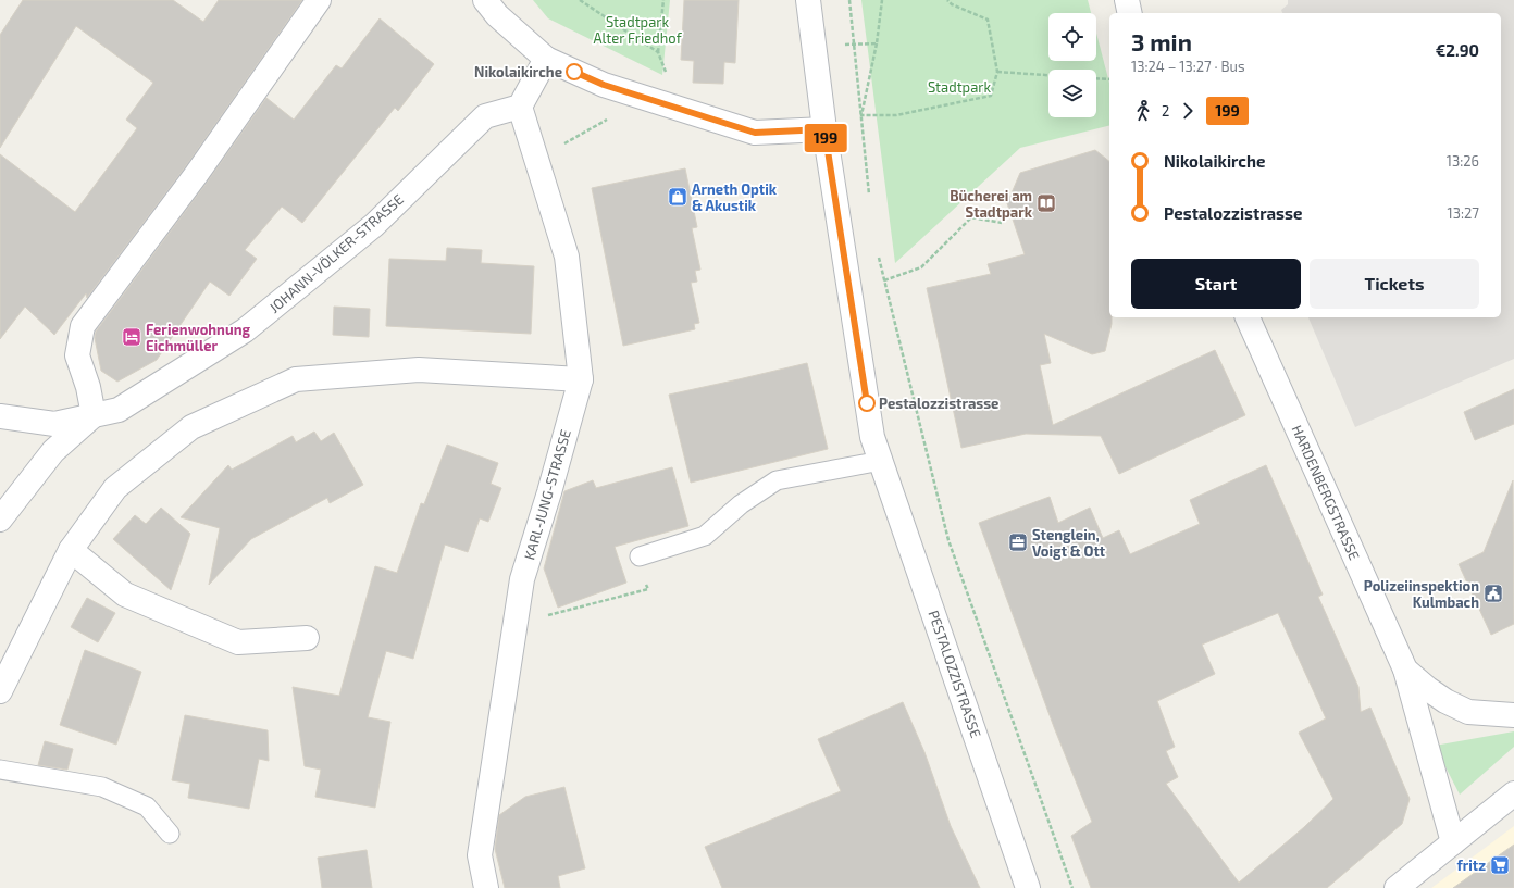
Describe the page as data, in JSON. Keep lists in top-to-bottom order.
{
  "streets": {
    "street": [
      "JOHANN-VÖLKER-STRASSE",
      "HARDENBERGSTRASSE",
      "KARL-JUNG-STRASSE",
      "PESTALOZZISTRASSE"
    ]
  },
  "crossings": [
    ["JOHANN-VÖLKER-STRASSE", "KARL-JUNG-STRASSE"]
  ],
  "parks": ["Stadtpark Alter Friedhof", "Stadtpark"],
  "places": {
    "other": ["Nikolaikirche", "Pestalozzistrasse"],
    "shop": ["Arneth Optik & Akustik"],
    "library": ["Bücherei am Stadtpark"],
    "hotel": ["Ferienwohnung Eichmüller"],
    "office": ["Stenglein, Voigt & Ott"],
    "public building": ["Polizeiinspektion Kulmbach"],
    "supermarket": ["fritz"]
  },
  "lines": ["bus line 199"],
  "page": {
    "on_map": "199",
    "heading": ["3 min", "13:24 – 13:27 · Bus", "€2.90"],
    "legs": ["2", "199"],
    "list": [
      {
        "name": "Nikolaikirche",
        "value": "13:26"
      },
      {
        "name": "Pestalozzistrasse",
        "value": "13:27"
      }
    ],
    "buttons": ["Start", "Tickets"]
  }
}
